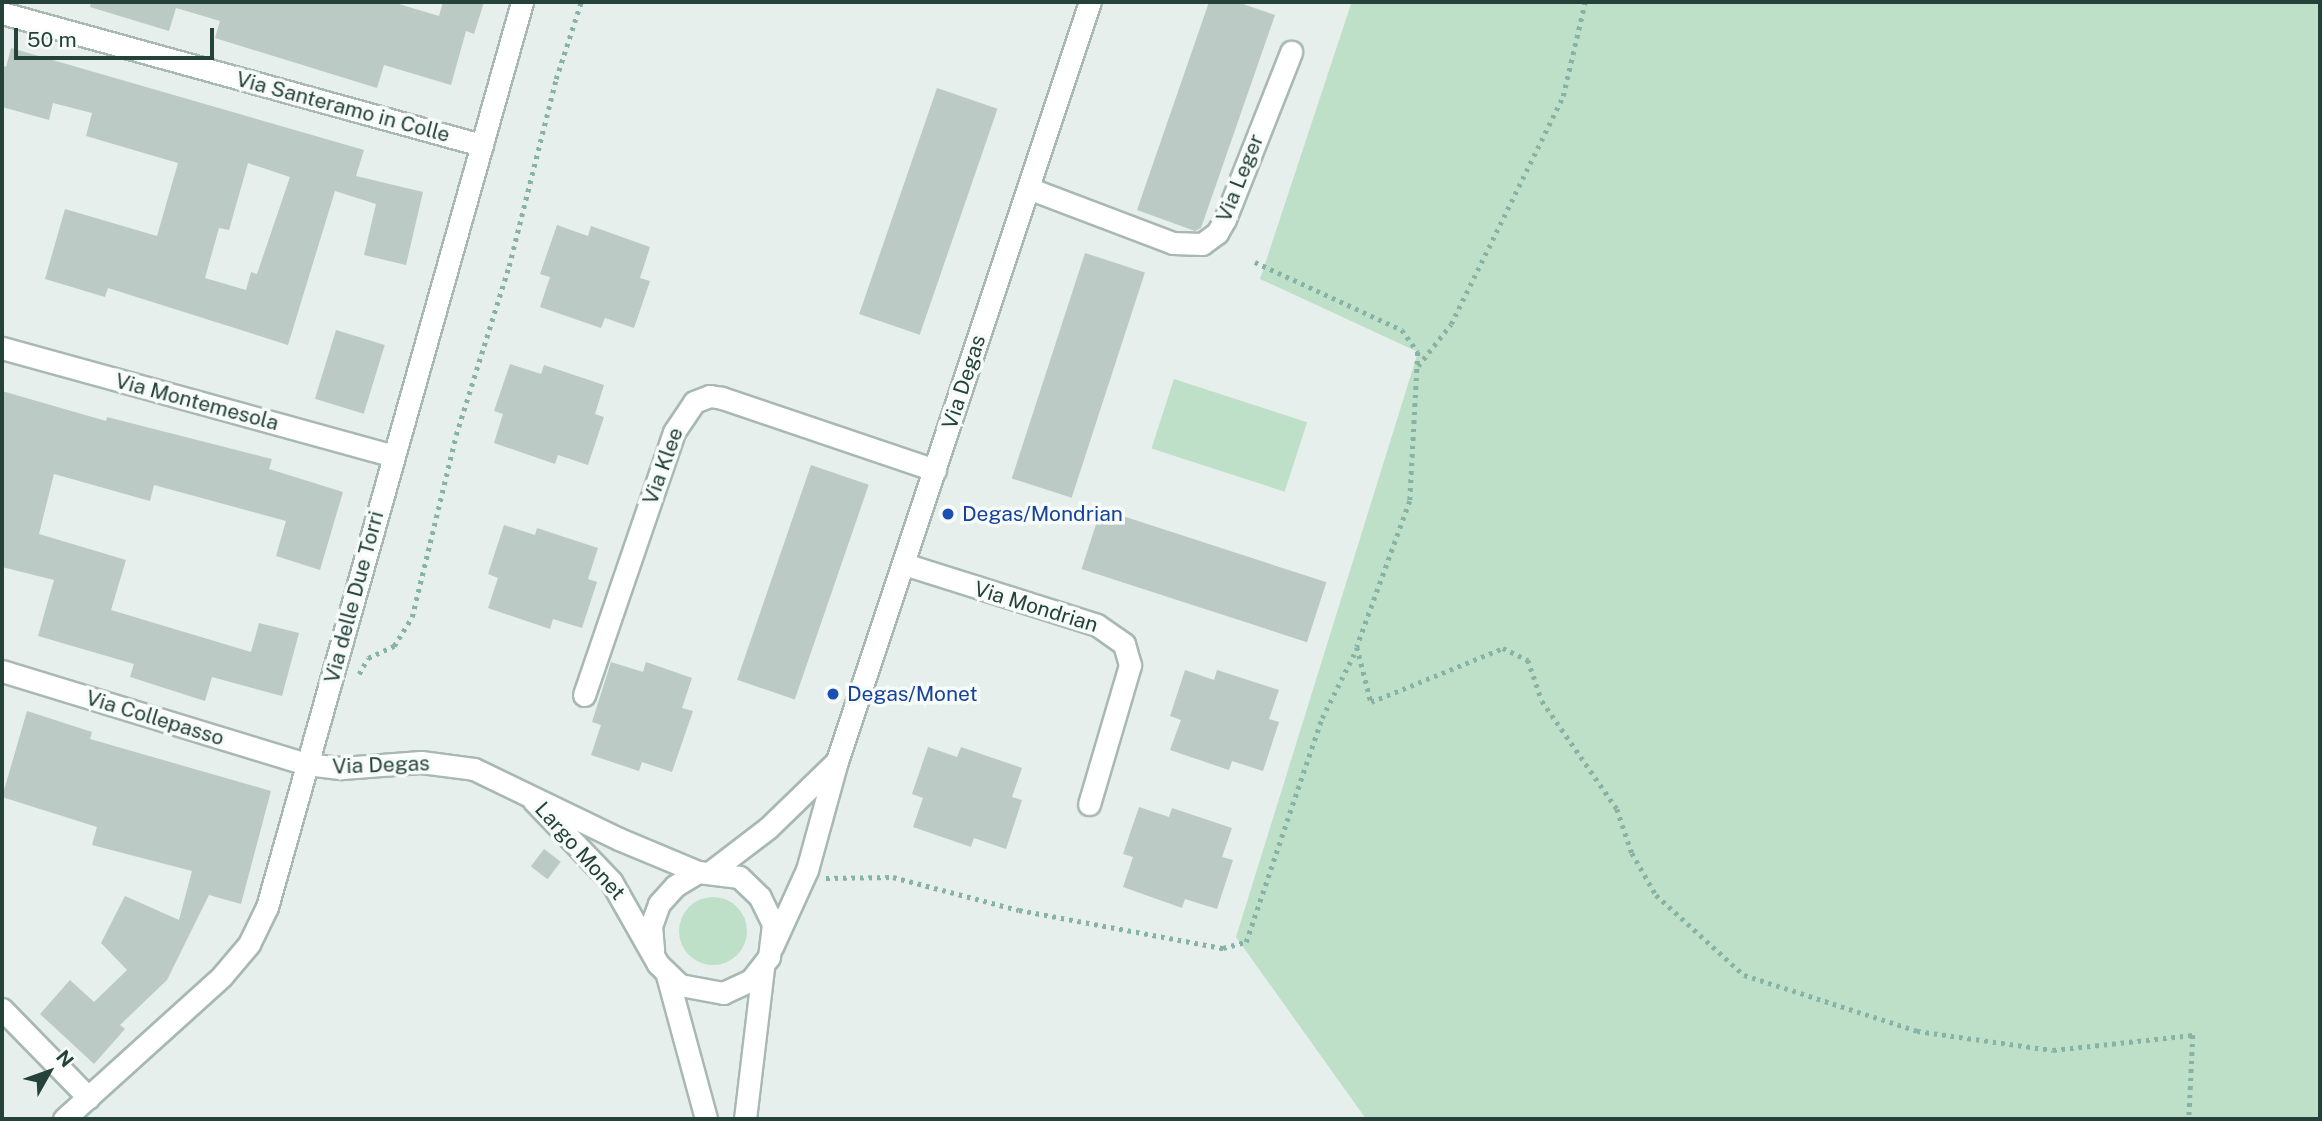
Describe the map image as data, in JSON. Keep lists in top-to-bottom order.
{
  "streets": {
    "street": [
      "Via Santeramo in Colle",
      "Via Leger",
      "Via Degas",
      "Via Montemesola",
      "Via Klee",
      "Via delle Due Torri",
      "Via Mondrian",
      "Via Collepasso",
      "Largo Monet"
    ]
  },
  "crossings": [
    ["Via Santeramo in Colle", "Via delle Due Torri"],
    ["Via Leger", "Via Degas"],
    ["Via Degas", "Via Klee"],
    ["Via Degas", "Via delle Due Torri"],
    ["Via Degas", "Via Mondrian"],
    ["Via Degas", "Via Collepasso"],
    ["Via Degas", "Largo Monet"],
    ["Via Montemesola", "Via delle Due Torri"],
    ["Via delle Due Torri", "Via Collepasso"]
  ],
  "places": ["Degas/Mondrian", "Degas/Monet"],
  "scale_bar": "50 m",
  "north": "top right"
}
